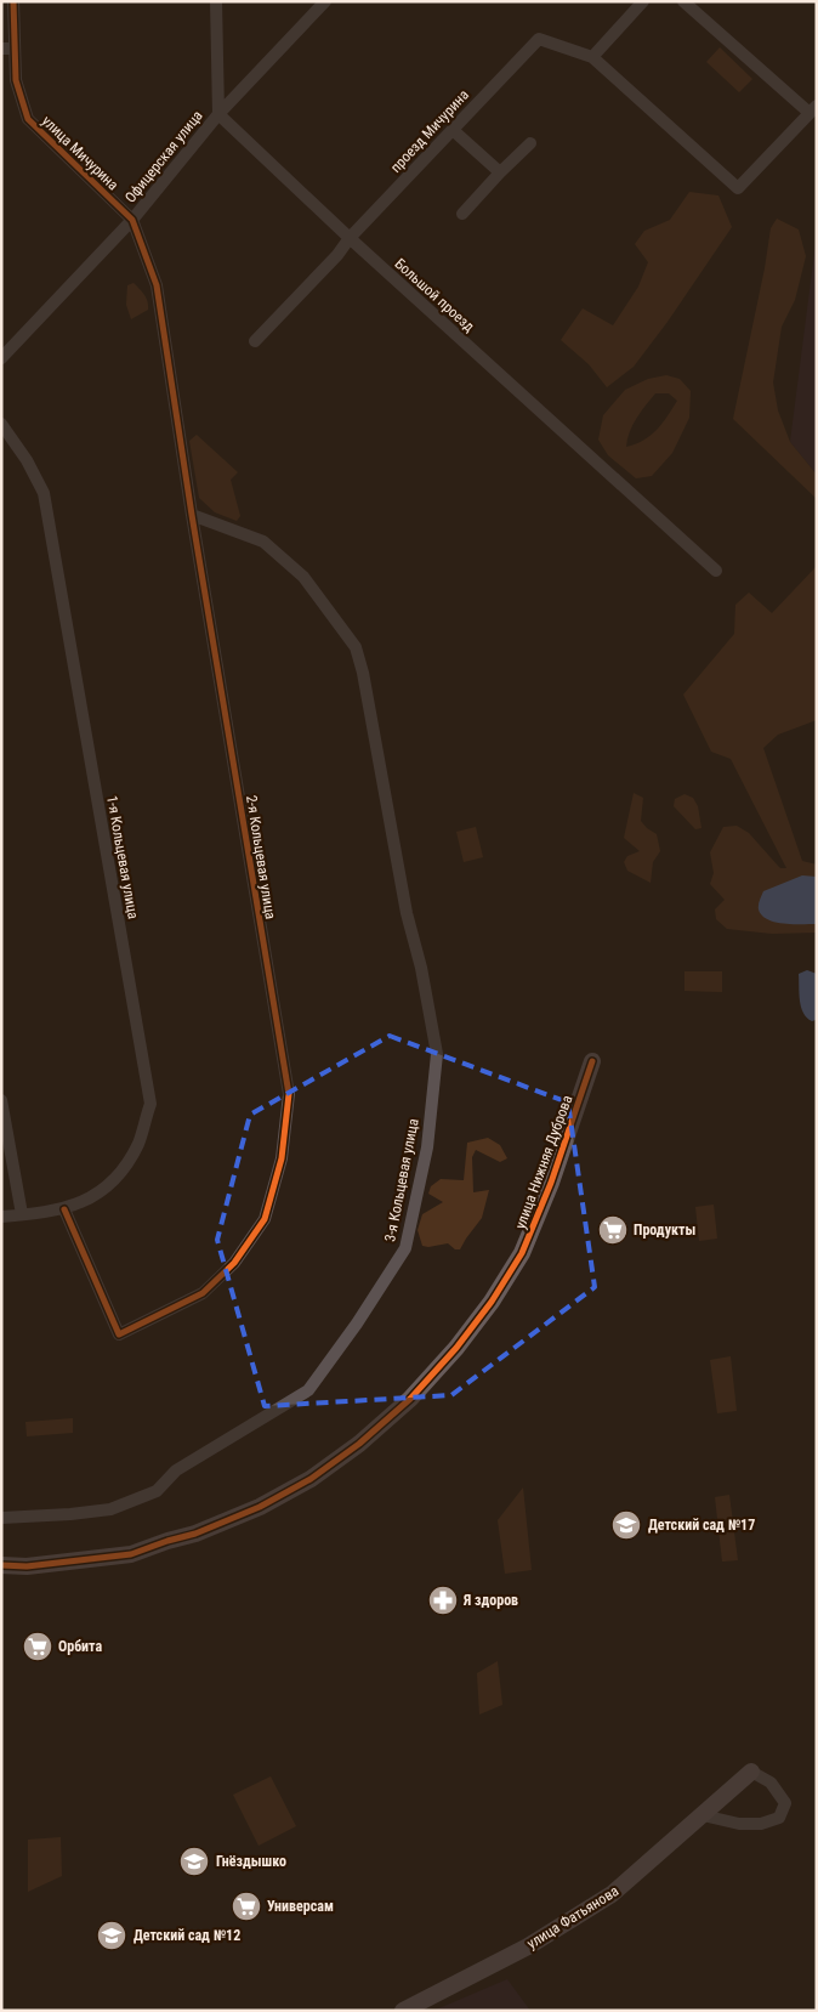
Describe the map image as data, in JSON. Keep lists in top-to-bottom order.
{
  "streets": {
    "street": [
      "проезд Мичурина",
      "улица Мичурина",
      "Офицерская улица",
      "Большой проезд",
      "1-я Кольцевая улица",
      "2-я Кольцевая улица",
      "улица Нижняя Дуброва",
      "3-я Кольцевая улица",
      "улица Фатьянова"
    ]
  },
  "crossings": [
    ["проезд Мичурина", "Большой проезд"],
    ["улица Мичурина", "Офицерская улица"],
    ["улица Мичурина", "2-я Кольцевая улица"],
    ["Офицерская улица", "Большой проезд"],
    ["1-я Кольцевая улица", "2-я Кольцевая улица"],
    ["2-я Кольцевая улица", "3-я Кольцевая улица"]
  ],
  "places": {
    "supermarket": ["Продукты", "Орбита", "Универсам"],
    "school or university": ["Детский сад №17", "Гнёздышко", "Детский сад №12"],
    "pharmacy": ["Я здоров"]
  }
}
